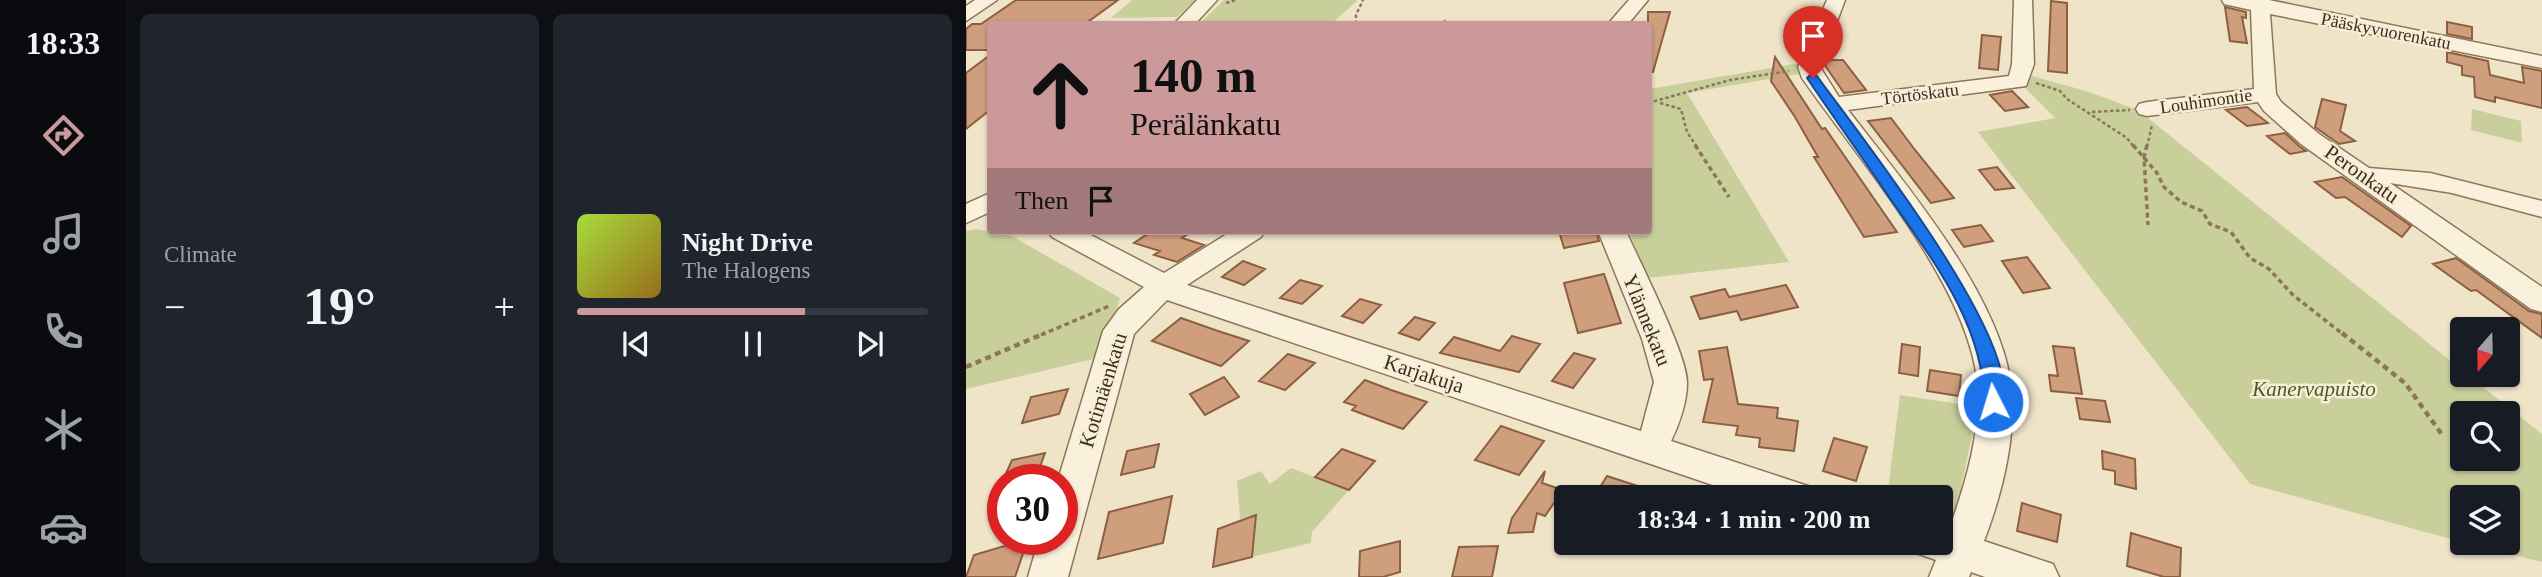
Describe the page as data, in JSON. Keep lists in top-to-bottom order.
{
  "streets": {
    "street": [
      "Pääskyvuorenkatu",
      "Törtöskatu",
      "Louhimontie",
      "Peronkatu",
      "Ylännekatu",
      "Karjakuja",
      "Kotimäenkatu"
    ]
  },
  "crossings": [
    ["Louhimontie", "Peronkatu"],
    ["Ylännekatu", "Karjakuja"],
    ["Karjakuja", "Kotimäenkatu"]
  ],
  "parks": ["Kanervapuisto"],
  "north": "bottom",
  "page": {
    "tabs": "18:33",
    "tile": "Climate",
    "turn": ["140 m", "Perälänkatu"],
    "then": "Then",
    "song": ["Night Drive", "The Halogens"],
    "heat": ["−", "19°", "+"],
    "limit": "30",
    "trip": "18:34 · 1 min · 200 m"
  }
}
